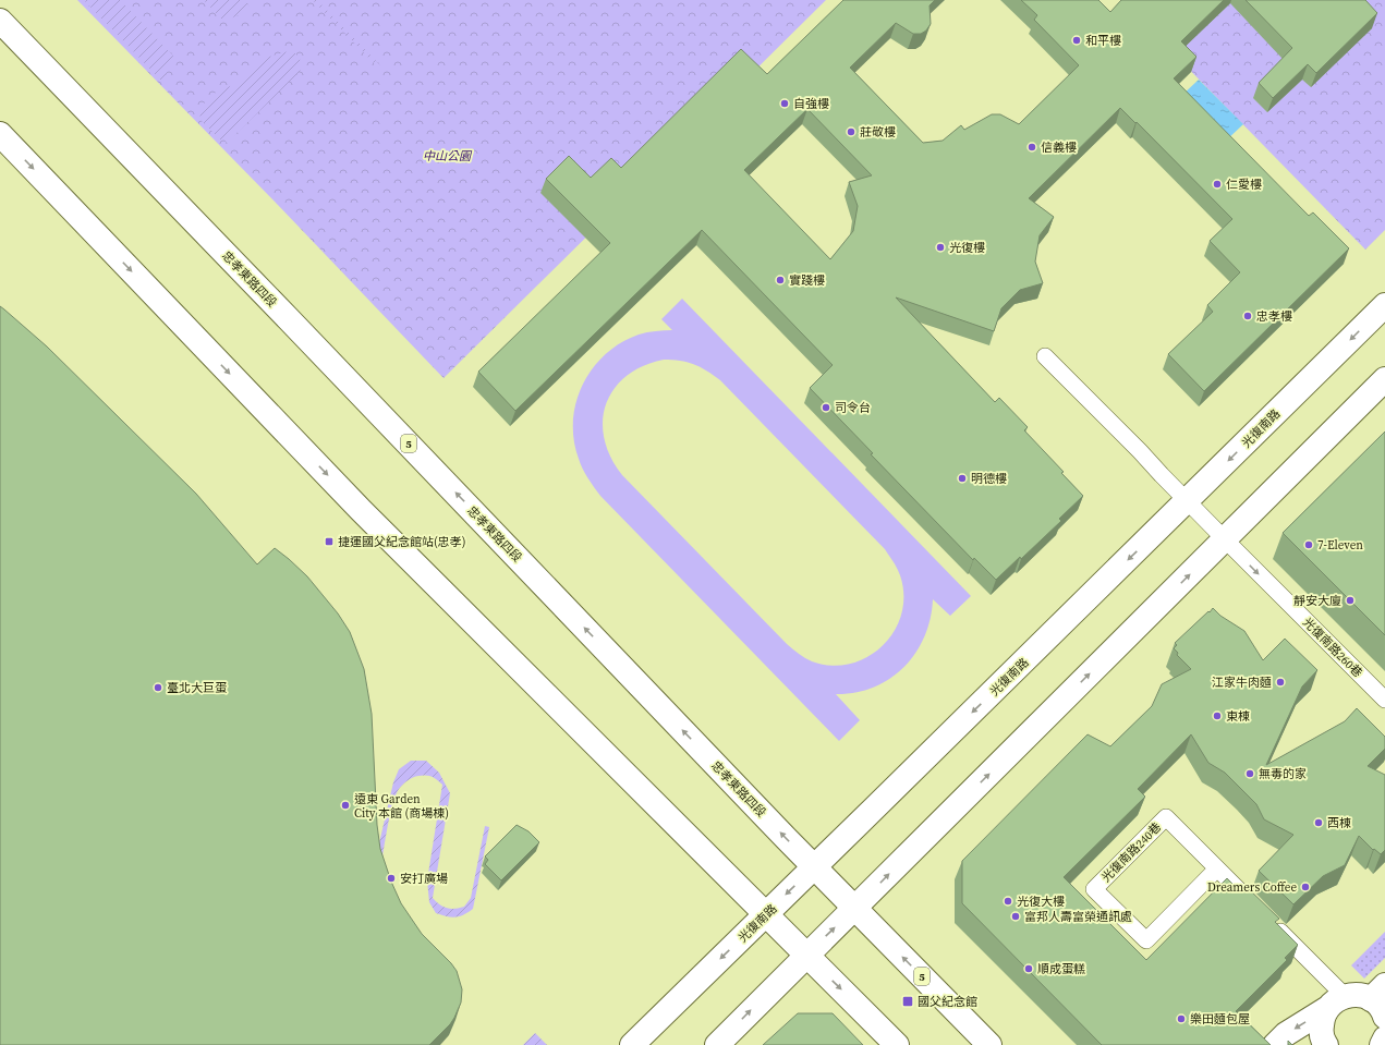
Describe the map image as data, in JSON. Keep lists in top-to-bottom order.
{
  "streets": {
    "main road": ["忠孝東路四段", "光復南路", "5"],
    "lane": ["光復南路260巷", "光復南路240巷"]
  },
  "crossings": [
    ["忠孝東路四段", "光復南路"],
    ["光復南路", "光復南路260巷"]
  ],
  "one_way": ["光復南路260巷"],
  "parks": ["中山公園"],
  "places": {
    "other": [
      "和平樓",
      "自強樓",
      "莊敬樓",
      "信義樓",
      "仁愛樓",
      "光復樓",
      "實踐樓",
      "忠孝樓",
      "司令台",
      "明德樓",
      "7-Eleven",
      "靜安大廈",
      "江家牛肉麵",
      "臺北大巨蛋",
      "東棟",
      "無毒的家",
      "遠東 Garden City 本館 (商場棟)",
      "西棟",
      "安打廣場",
      "Dreamers Coffee",
      "光復大樓",
      "富邦人壽富榮通訊處",
      "順成蛋糕",
      "樂田麵包屋"
    ],
    "transit": ["捷運國父紀念館站(忠孝)", "國父紀念館"]
  }
}
